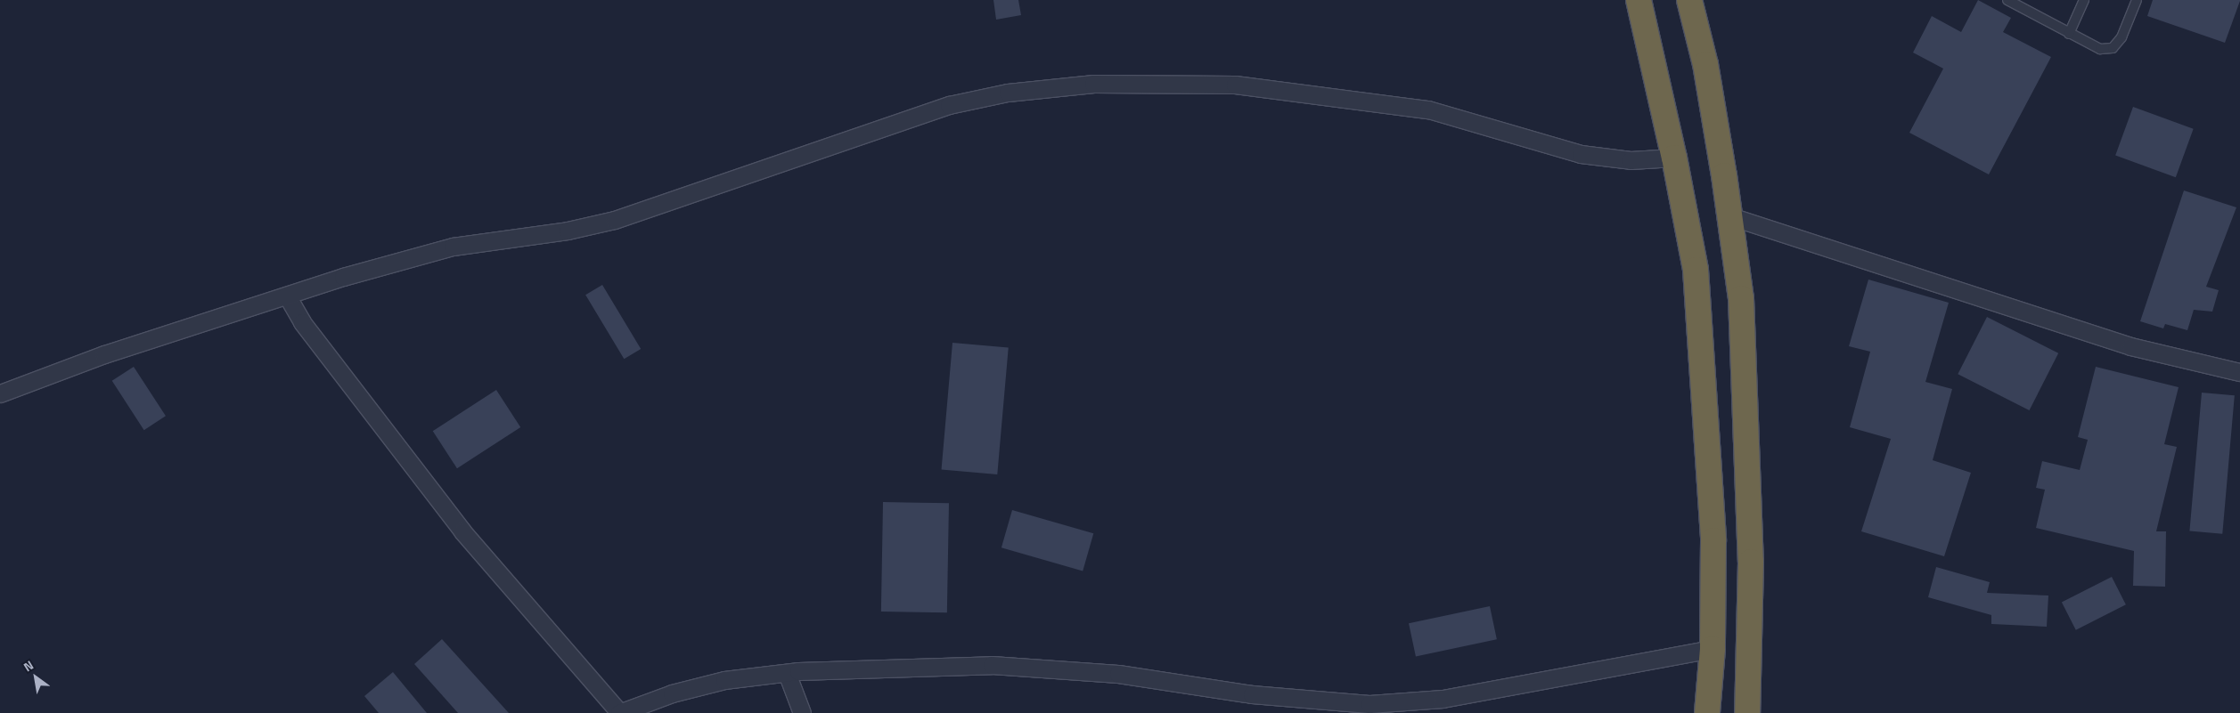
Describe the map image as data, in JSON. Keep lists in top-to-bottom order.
{
  "north": "top left"
}
